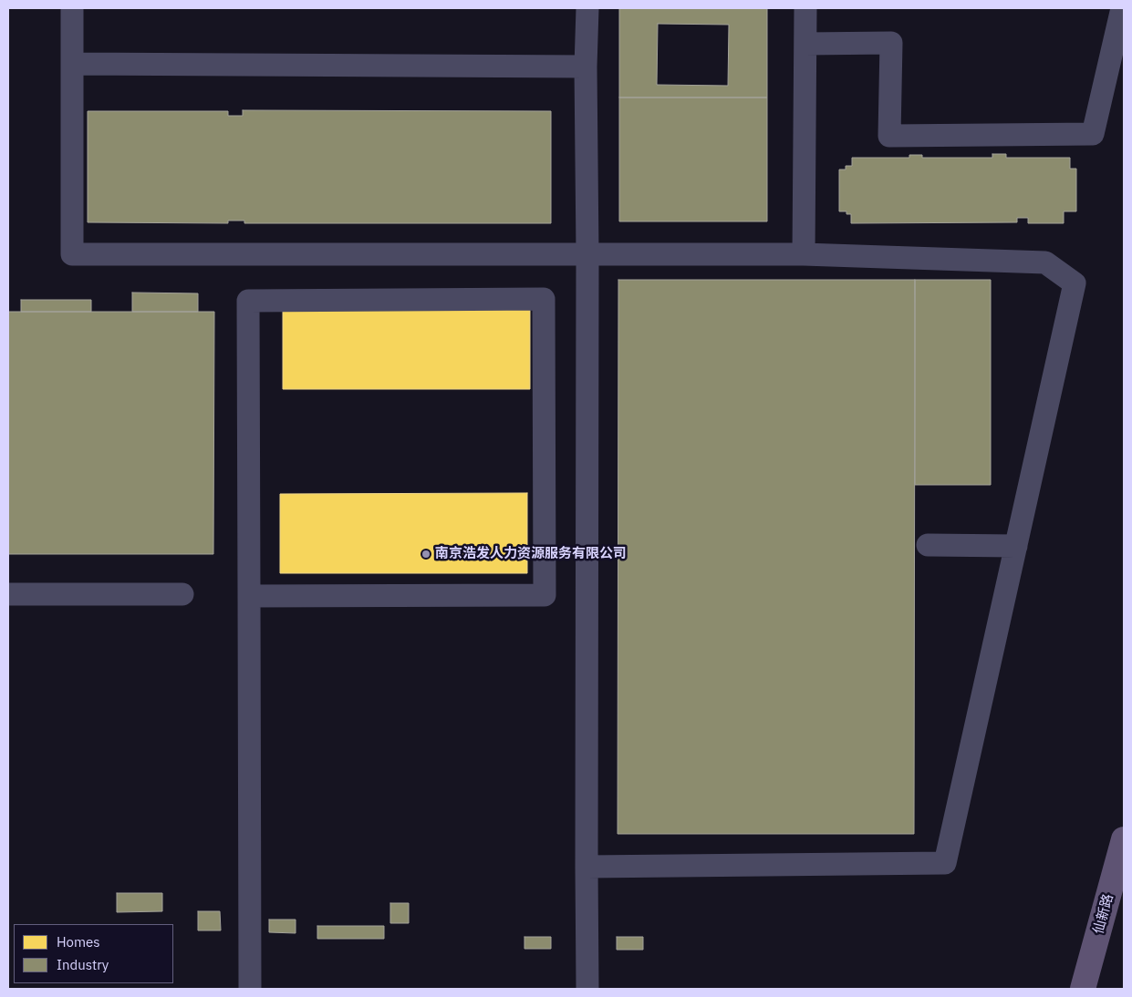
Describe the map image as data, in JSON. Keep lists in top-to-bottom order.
{
  "streets": {
    "main road": ["仙新路"]
  },
  "places": ["南京浩发人力资源服务有限公司"],
  "legend": ["Homes", "Industry"]
}
